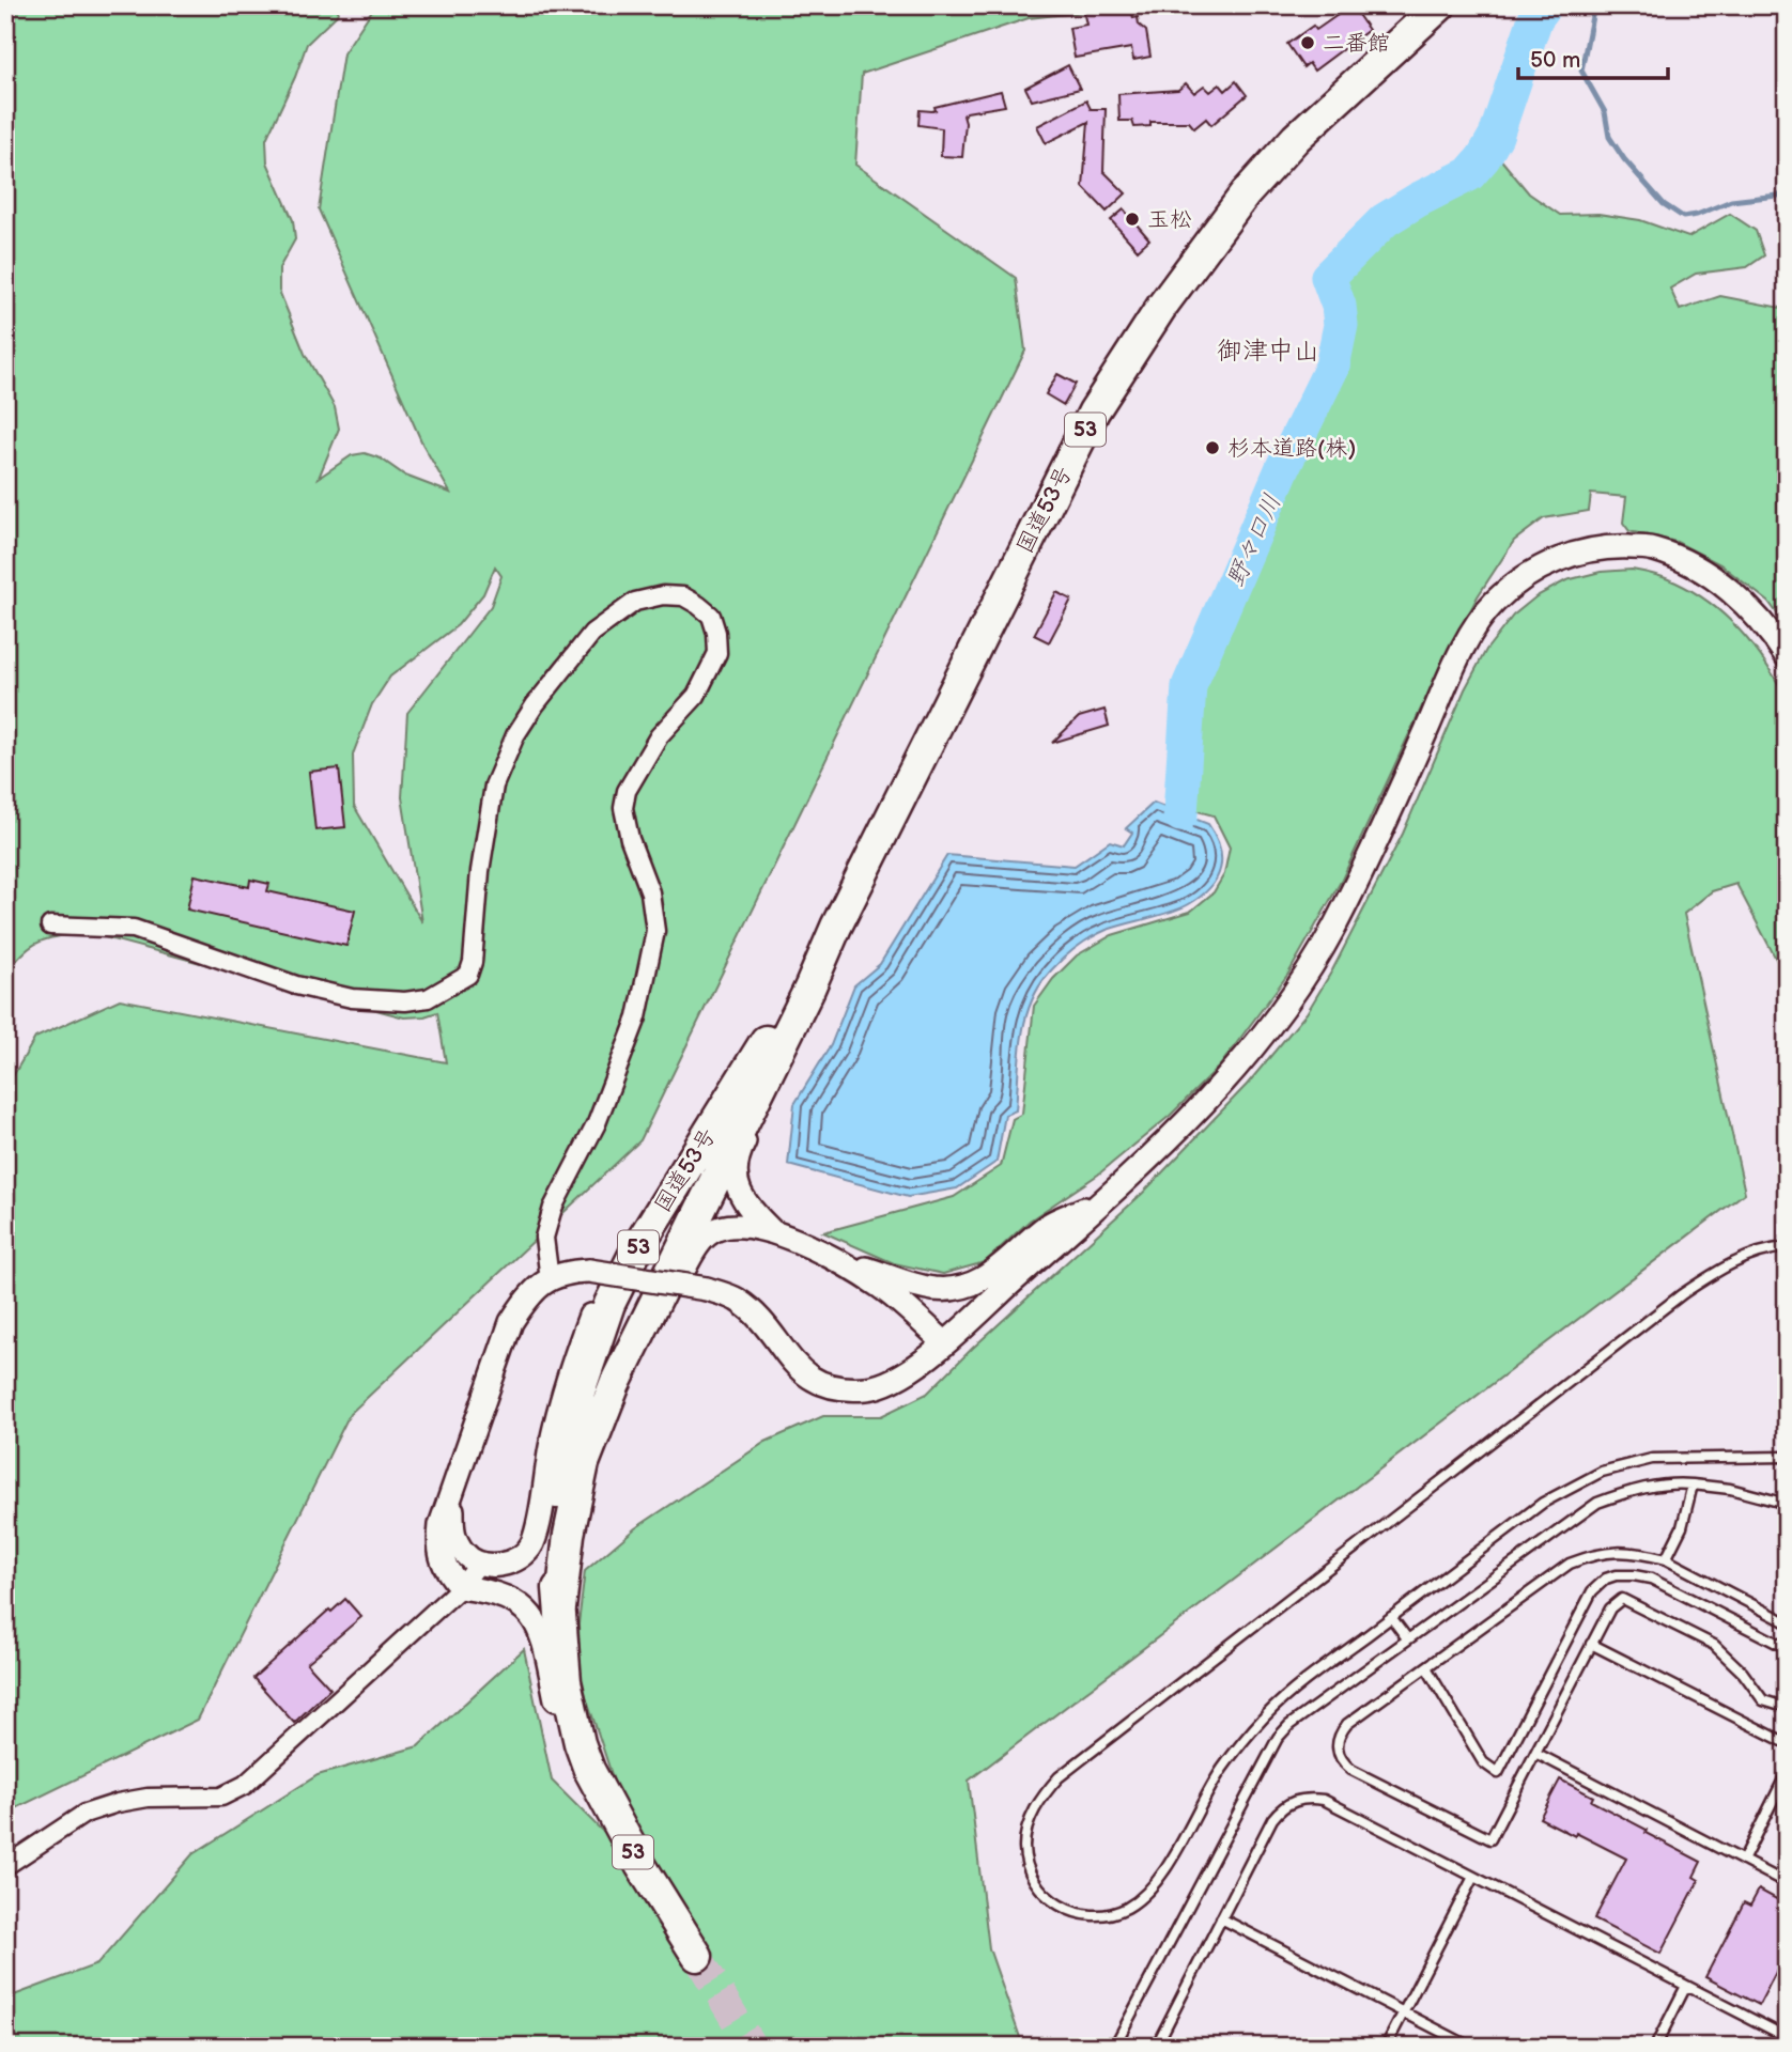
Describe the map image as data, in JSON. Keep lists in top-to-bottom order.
{
  "streets": {
    "highway": ["53", "国道53号"]
  },
  "districts": ["御津中山"],
  "water": ["野々口川"],
  "places": ["二番館", "玉松", "杉本道路(株)"],
  "scale_bar": "50 m"
}
